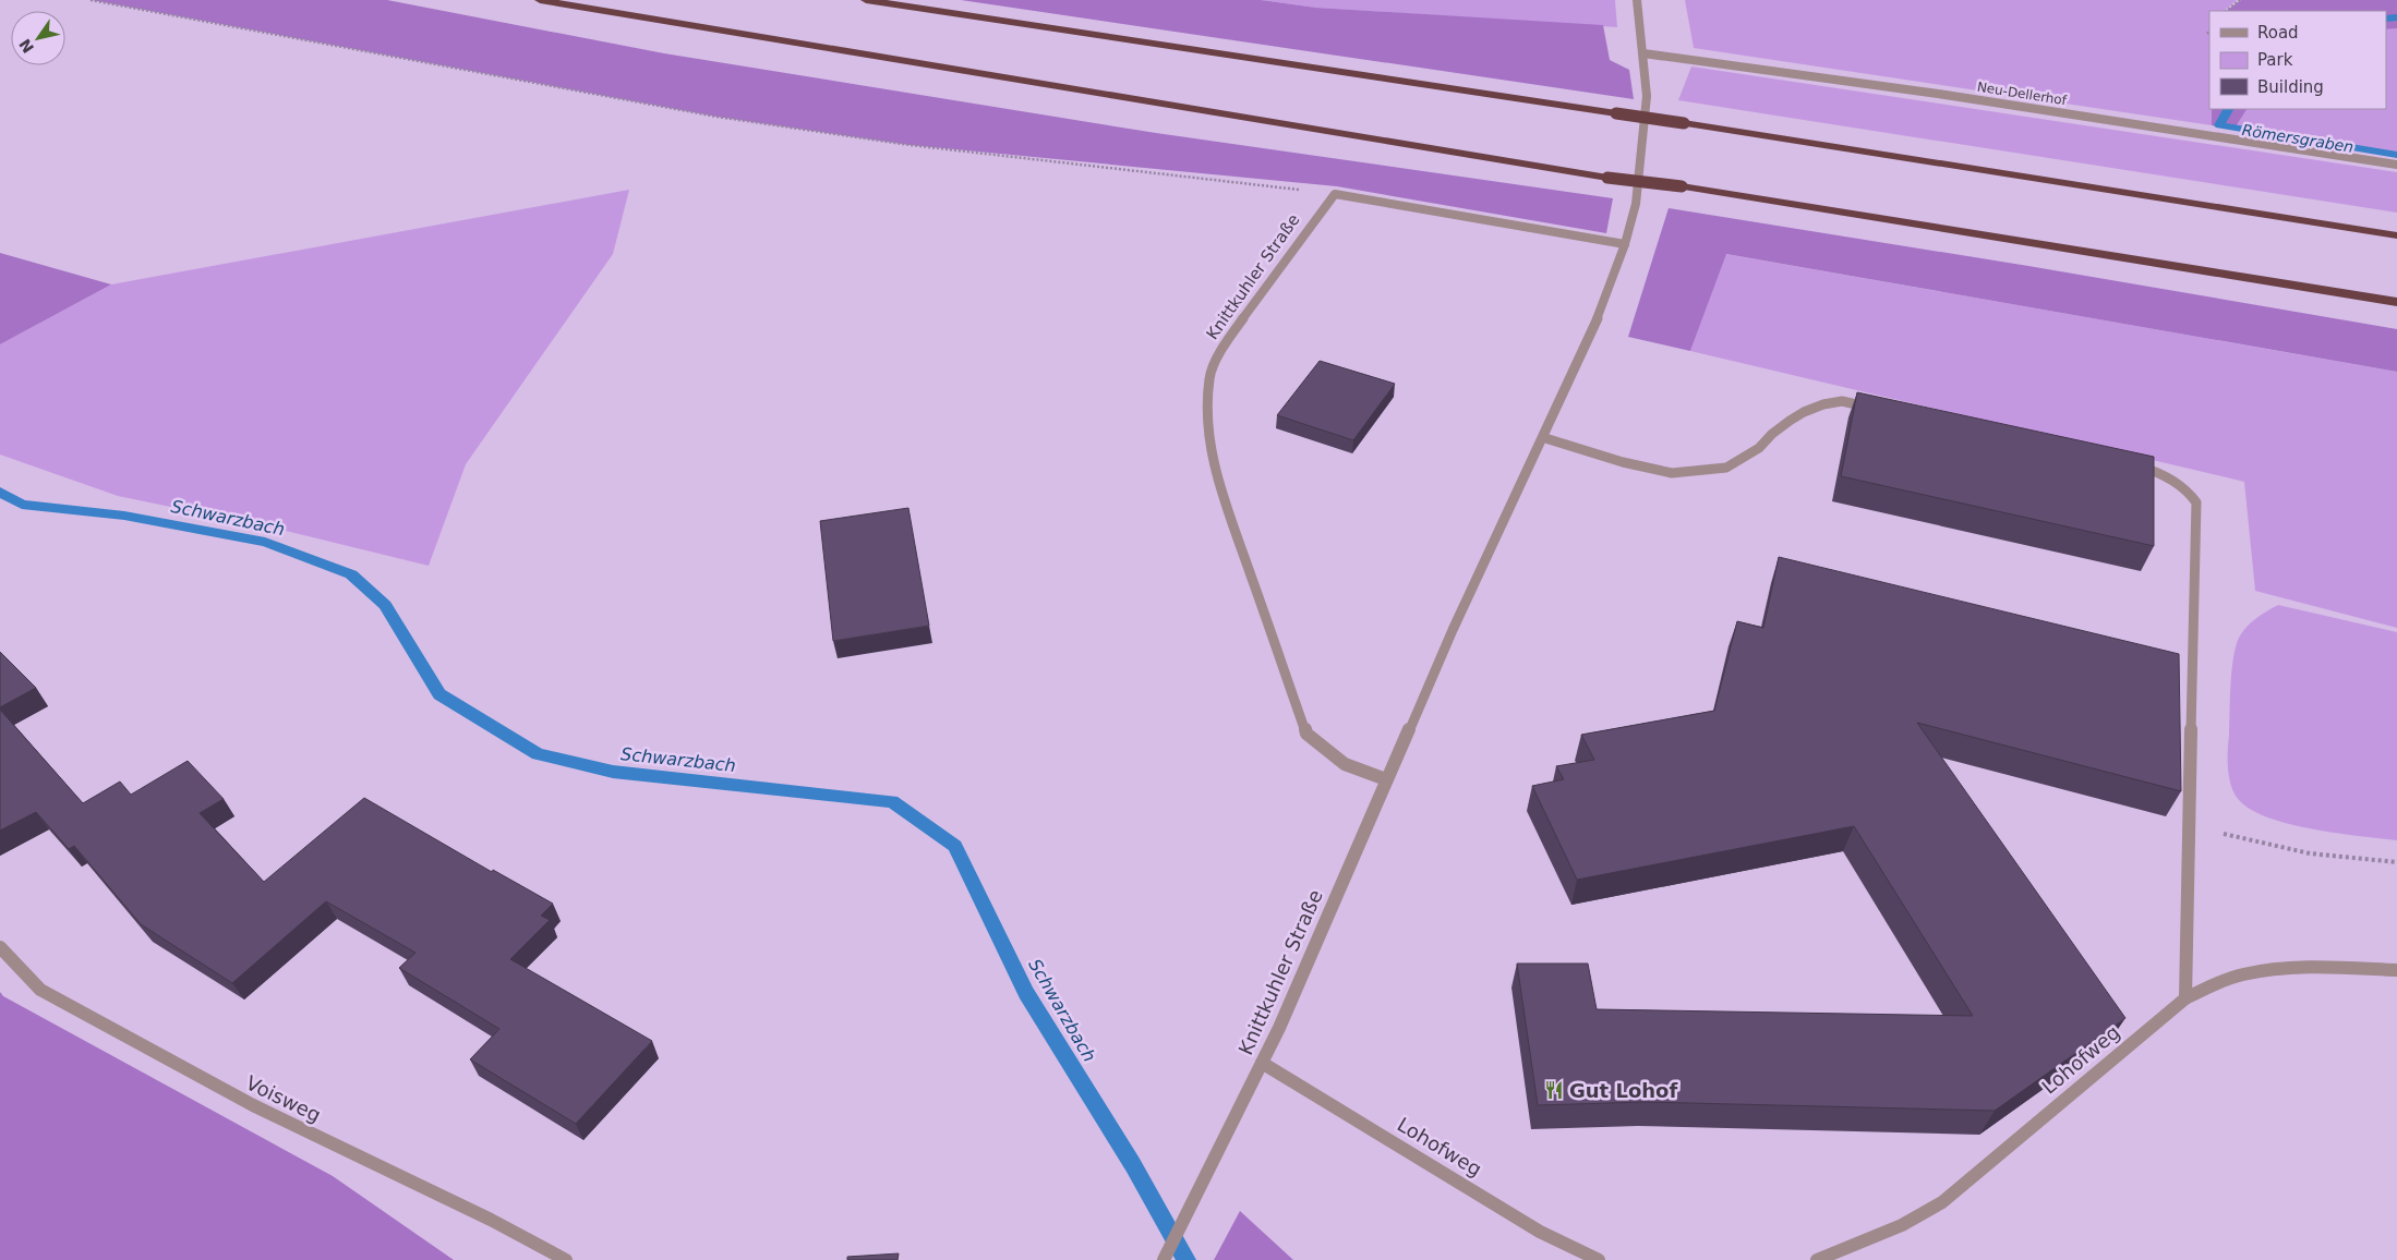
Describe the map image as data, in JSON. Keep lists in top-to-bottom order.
{
  "streets": {
    "street": [
      "Neu-Dellerhof",
      "Knittkuhler Straße",
      "Lohofweg",
      "Voisweg"
    ]
  },
  "crossings": [
    ["Neu-Dellerhof", "Knittkuhler Straße"],
    ["Knittkuhler Straße", "Lohofweg"]
  ],
  "water": ["Römersgraben", "Schwarzbach"],
  "places": {
    "restaurant": ["Gut Lohof"]
  },
  "legend": ["Road", "Park", "Building"],
  "north": "bottom left"
}
